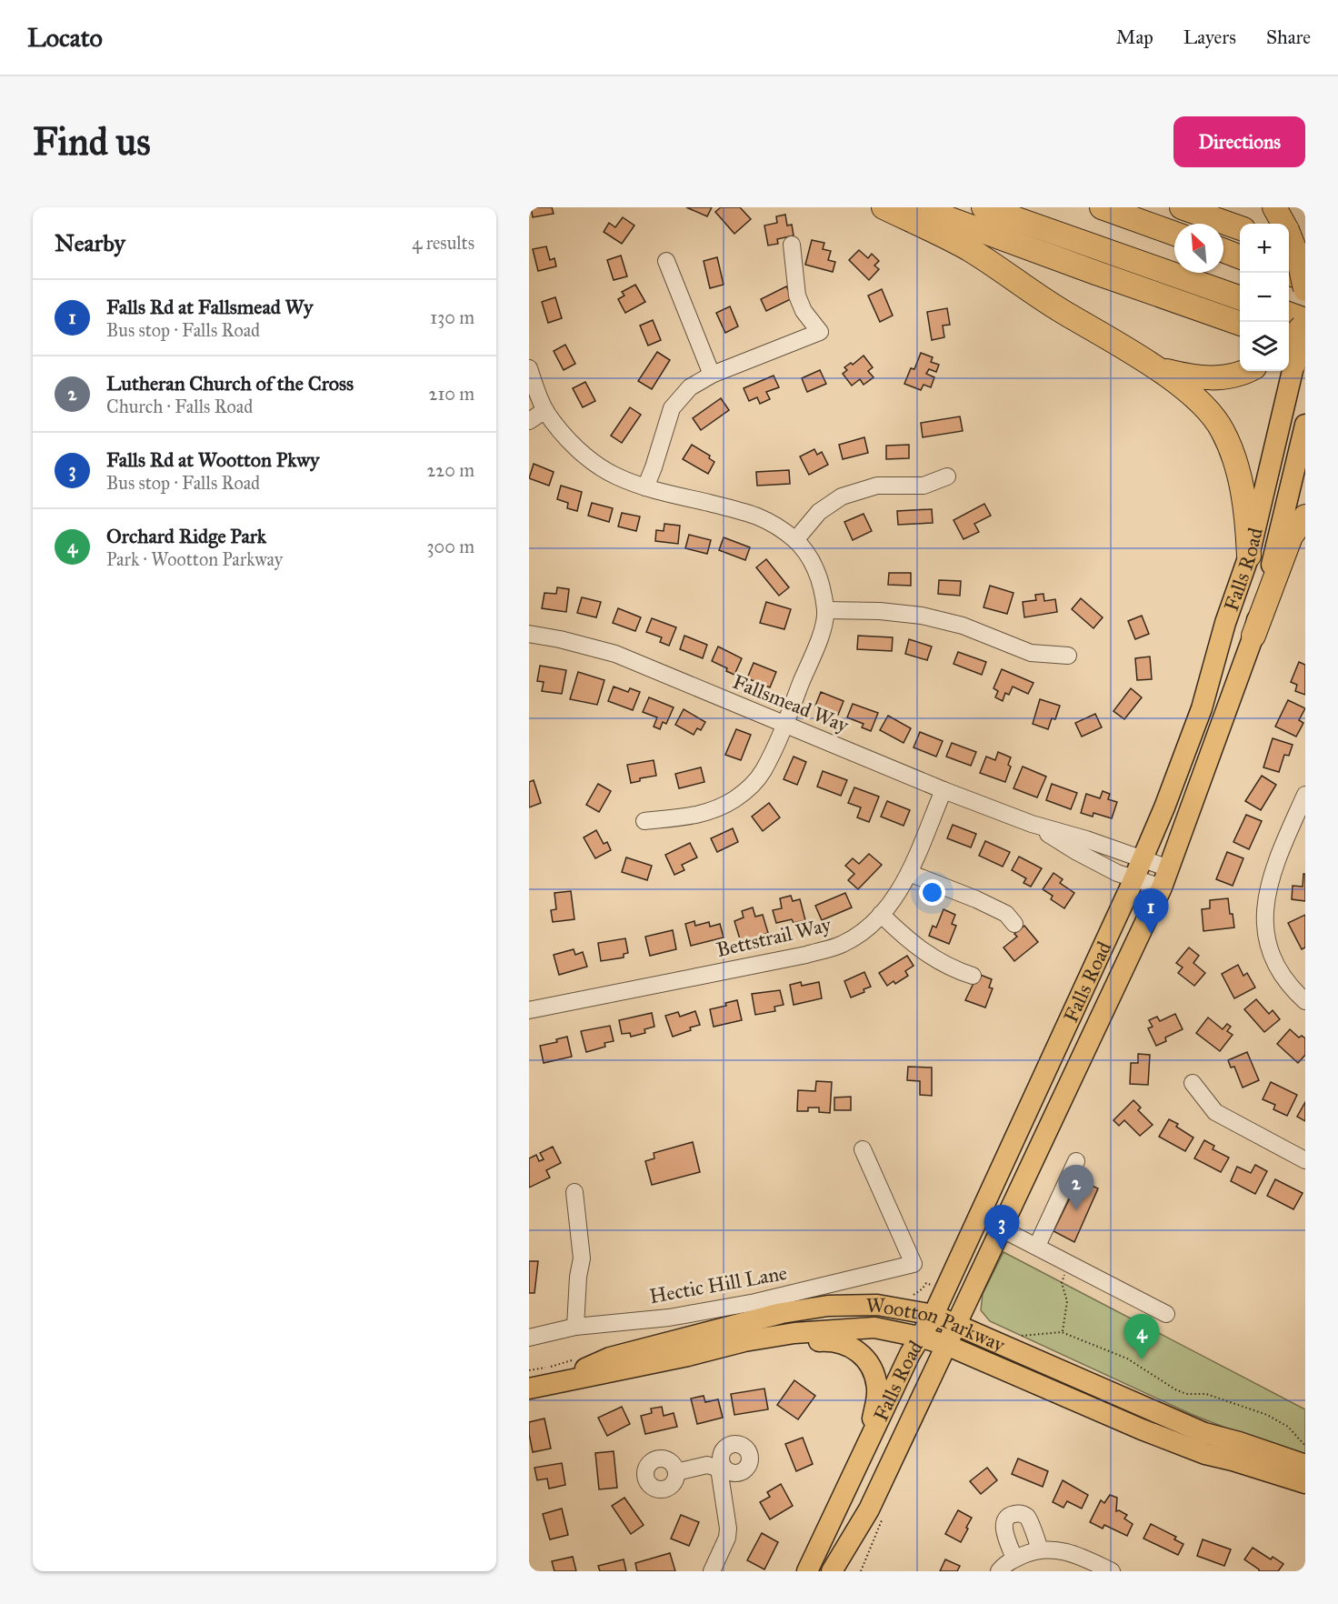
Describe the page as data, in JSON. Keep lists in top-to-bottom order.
{
  "streets": {
    "main road": ["Falls Road", "Wootton Parkway"],
    "street": ["Fallsmead Way", "Bettstrail Way", "Hectic Hill Lane"]
  },
  "crossings": [
    ["Falls Road", "Fallsmead Way"],
    ["Falls Road", "Wootton Parkway"],
    ["Fallsmead Way", "Bettstrail Way"]
  ],
  "north": "top left",
  "page": {
    "header": "Locato",
    "nav": ["Map", "Layers", "Share"],
    "buttons": "Directions",
    "title": "Find us",
    "heading": ["Nearby", "4 results"],
    "map_buttons": ["+", "−"],
    "list": [
      {
        "mark": "1",
        "name": "Falls Rd at Fallsmead Wy",
        "note": "Bus stop · Falls Road",
        "value": "130 m"
      },
      {
        "mark": "2",
        "name": "Lutheran Church of the Cross",
        "note": "Church · Falls Road",
        "value": "210 m"
      },
      {
        "mark": "3",
        "name": "Falls Rd at Wootton Pkwy",
        "note": "Bus stop · Falls Road",
        "value": "220 m"
      },
      {
        "mark": "4",
        "name": "Orchard Ridge Park",
        "note": "Park · Wootton Parkway",
        "value": "300 m"
      }
    ],
    "pins": [
      "1",
      "2",
      "3",
      "4"
    ]
  }
}
